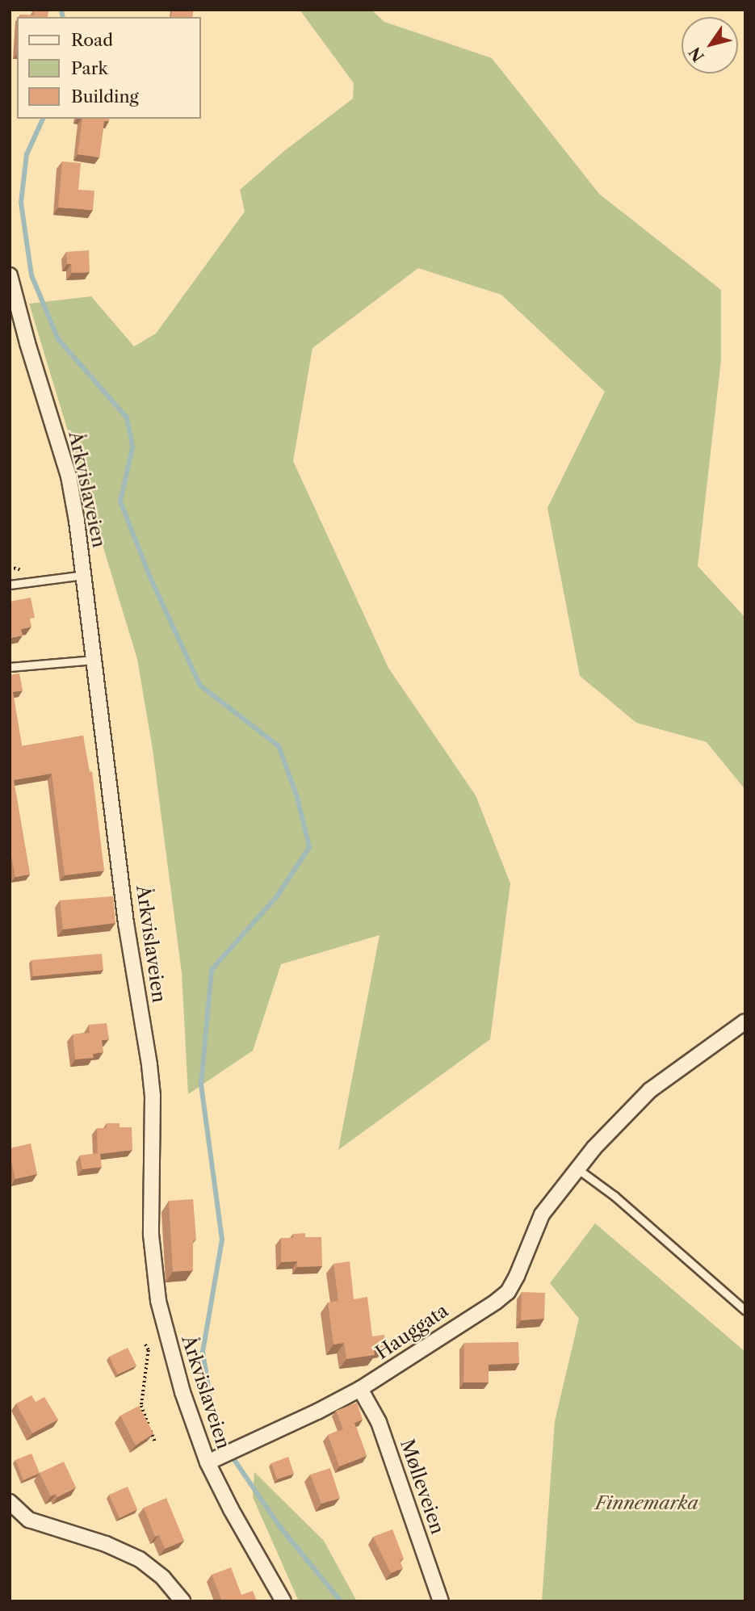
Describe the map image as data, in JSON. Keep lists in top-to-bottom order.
{
  "streets": {
    "street": ["Årkvislaveien", "Hauggata", "Mølleveien"]
  },
  "crossings": [
    ["Årkvislaveien", "Hauggata"],
    ["Hauggata", "Mølleveien"]
  ],
  "parks": ["Finnemarka"],
  "legend": ["Road", "Park", "Building"],
  "north": "bottom left"
}
